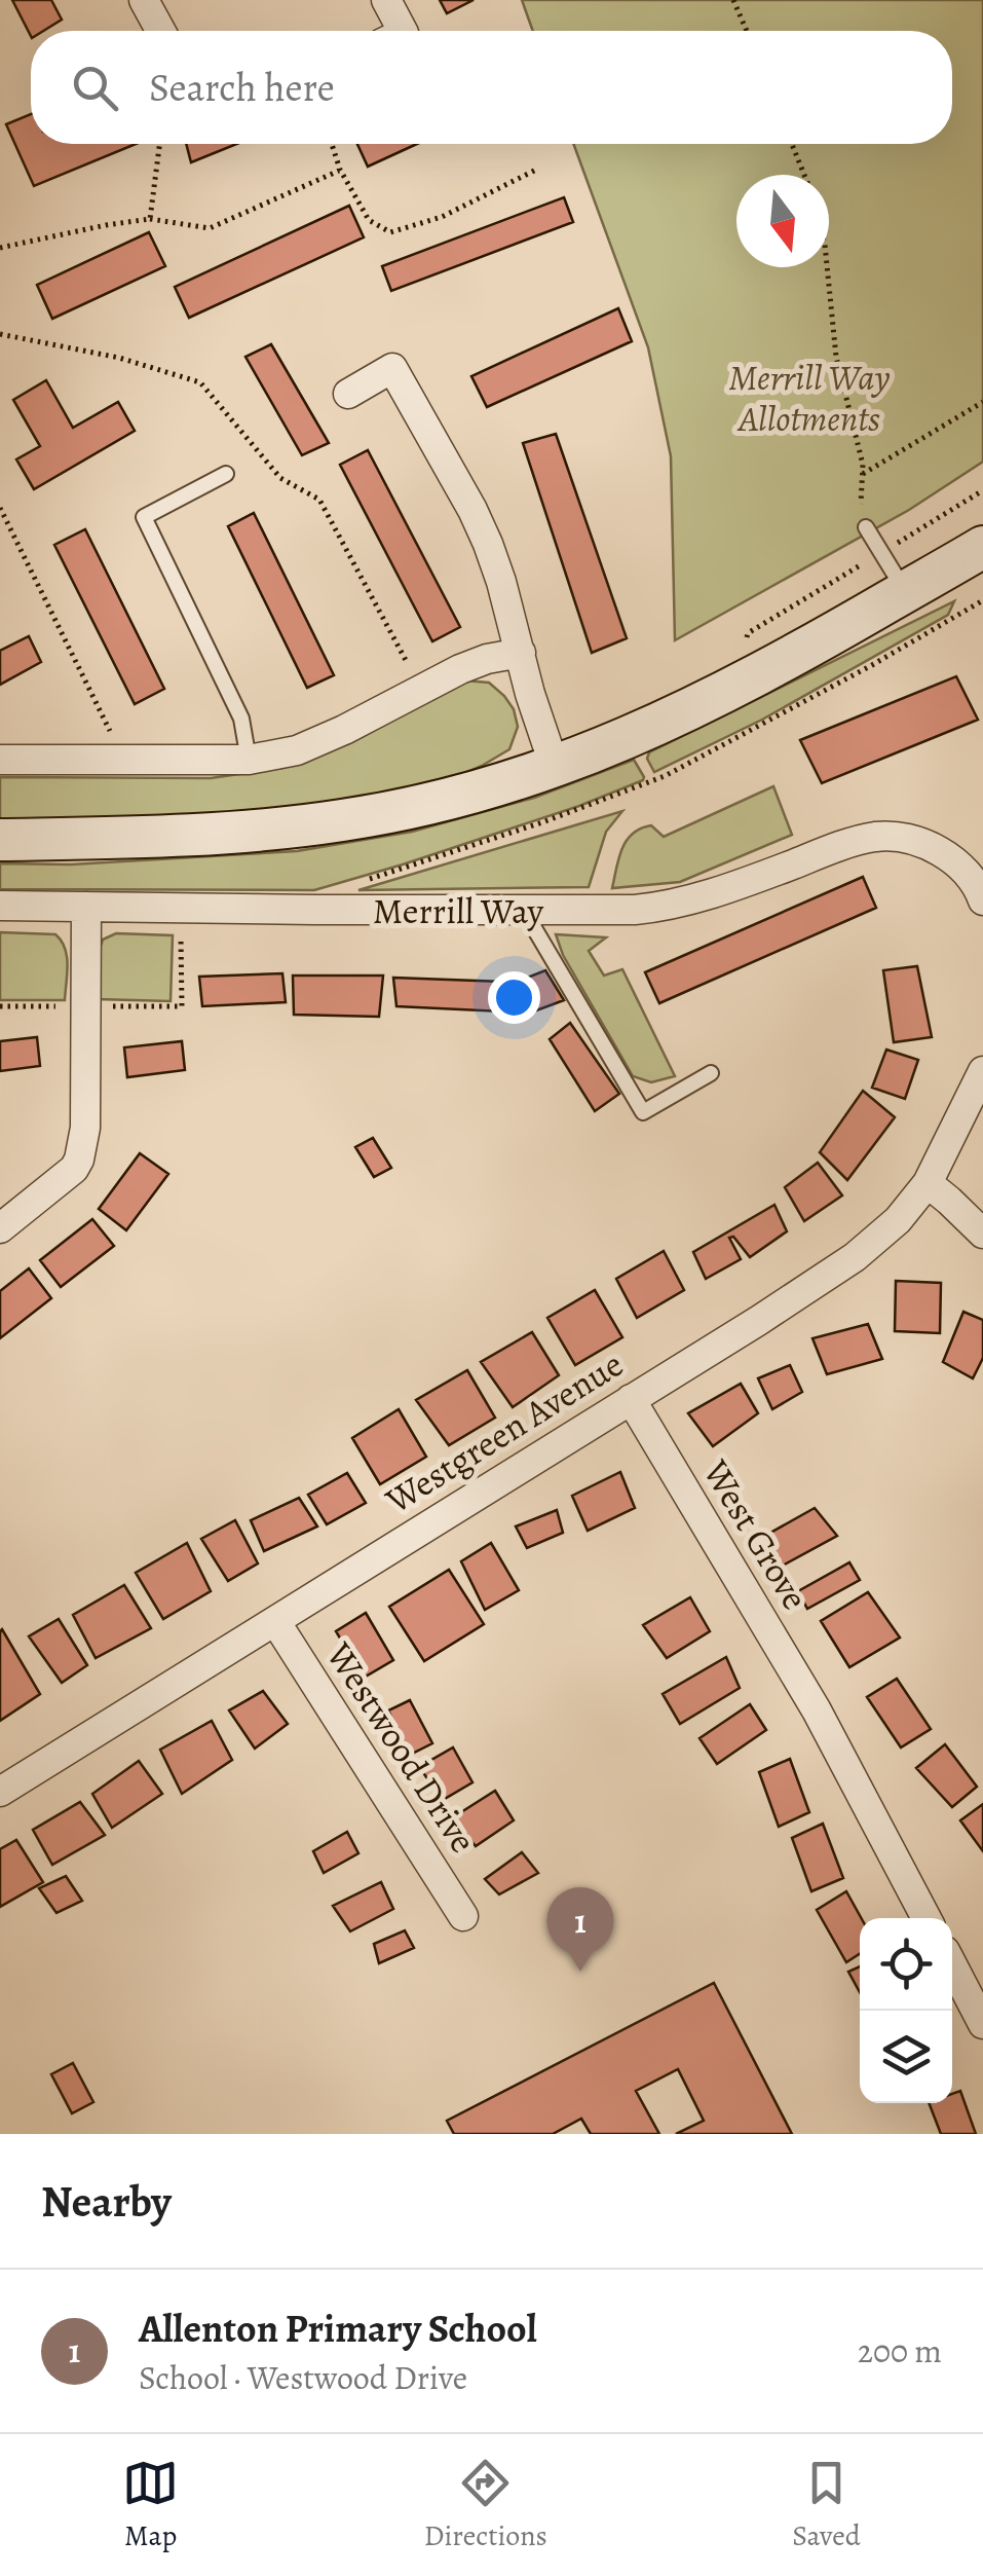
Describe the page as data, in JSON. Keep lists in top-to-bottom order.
{
  "streets": {
    "street": [
      "Merrill Way",
      "Westgreen Avenue",
      "West Grove",
      "Westwood Drive"
    ]
  },
  "crossings": [
    ["Westgreen Avenue", "West Grove"],
    ["Westgreen Avenue", "Westwood Drive"]
  ],
  "parks": ["Merrill Way Allotments"],
  "north": "bottom",
  "page": {
    "search": "Search here",
    "pins": "1",
    "heading": "Nearby",
    "list": [
      {
        "mark": "1",
        "name": "Allenton Primary School",
        "note": "School · Westwood Drive",
        "value": "200 m"
      }
    ],
    "nav": ["Map", "Directions", "Saved"]
  }
}
